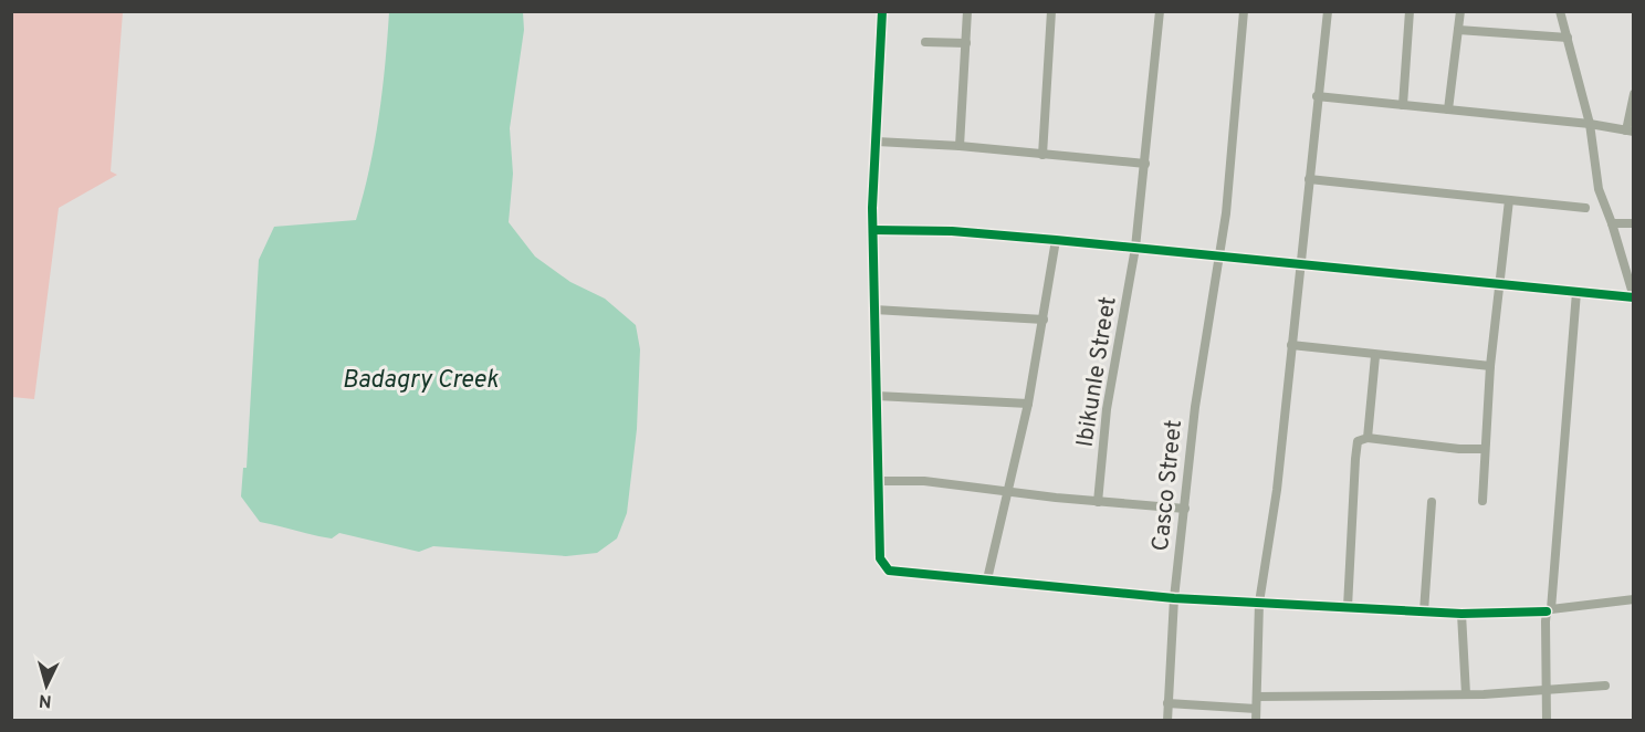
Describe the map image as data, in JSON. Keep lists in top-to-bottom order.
{
  "streets": {
    "street": ["Ibikunle Street", "Casco Street"]
  },
  "water": ["Badagry Creek"],
  "north": "bottom"
}
